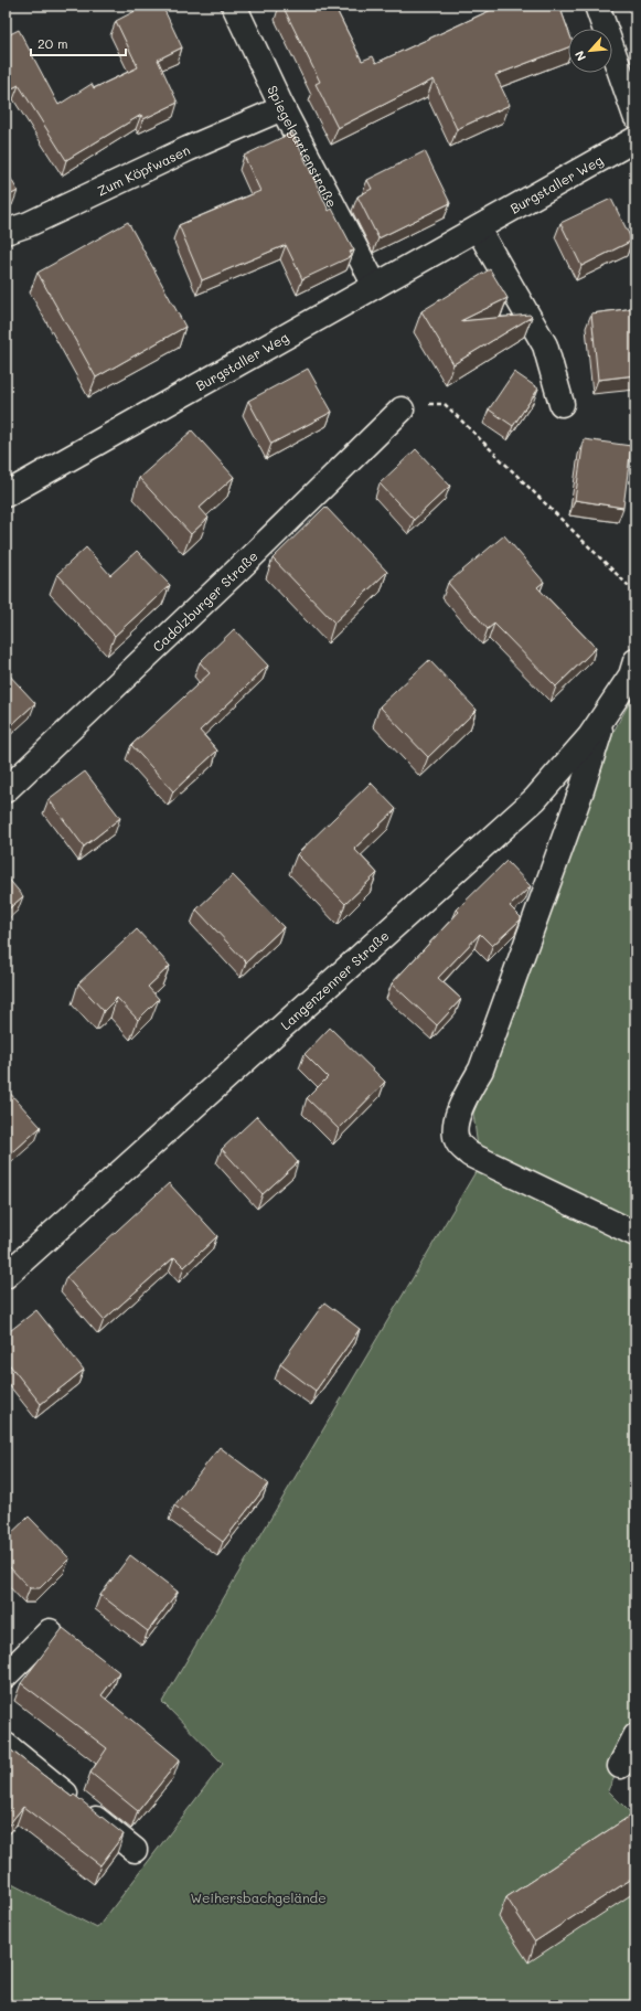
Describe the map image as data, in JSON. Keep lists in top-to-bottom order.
{
  "streets": {
    "street": [
      "Spiegelgartenstraße",
      "Zum Köpfwasen",
      "Burgstaller Weg",
      "Cadolzburger Straße",
      "Langenzenner Straße"
    ]
  },
  "crossings": [
    ["Spiegelgartenstraße", "Zum Köpfwasen"],
    ["Spiegelgartenstraße", "Burgstaller Weg"]
  ],
  "parks": ["Weihersbachgelände"],
  "scale_bar": "20 m",
  "north": "bottom left"
}
